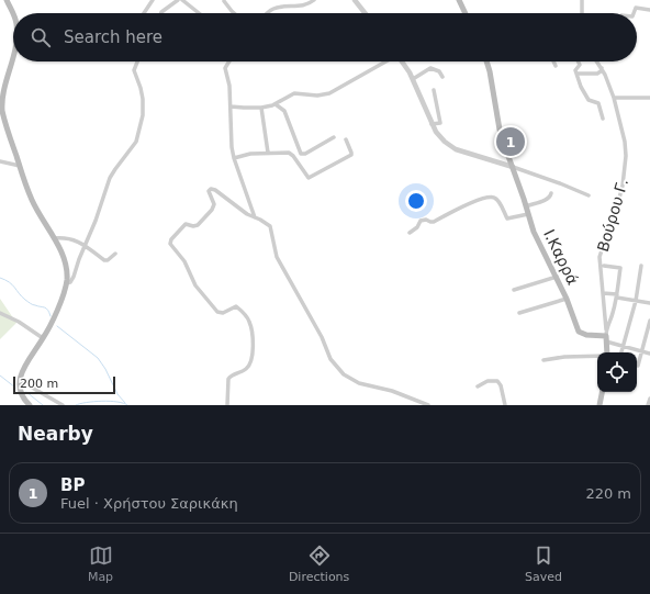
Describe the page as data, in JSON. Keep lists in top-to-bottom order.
{
  "streets": {
    "main road": ["Ι.Καρρά"],
    "street": ["Βούρου Γ."]
  },
  "crossings": [
    ["Βούρου Γ.", "Ι.Καρρά"]
  ],
  "scale_bar": "200 m",
  "page": {
    "search": "Search here",
    "pins": "1",
    "scale": "200 m",
    "heading": "Nearby",
    "list": [
      {
        "mark": "1",
        "name": "BP",
        "note": "Fuel · Χρήστου Σαρικάκη",
        "value": "220 m"
      }
    ],
    "nav": ["Map", "Directions", "Saved"]
  }
}
